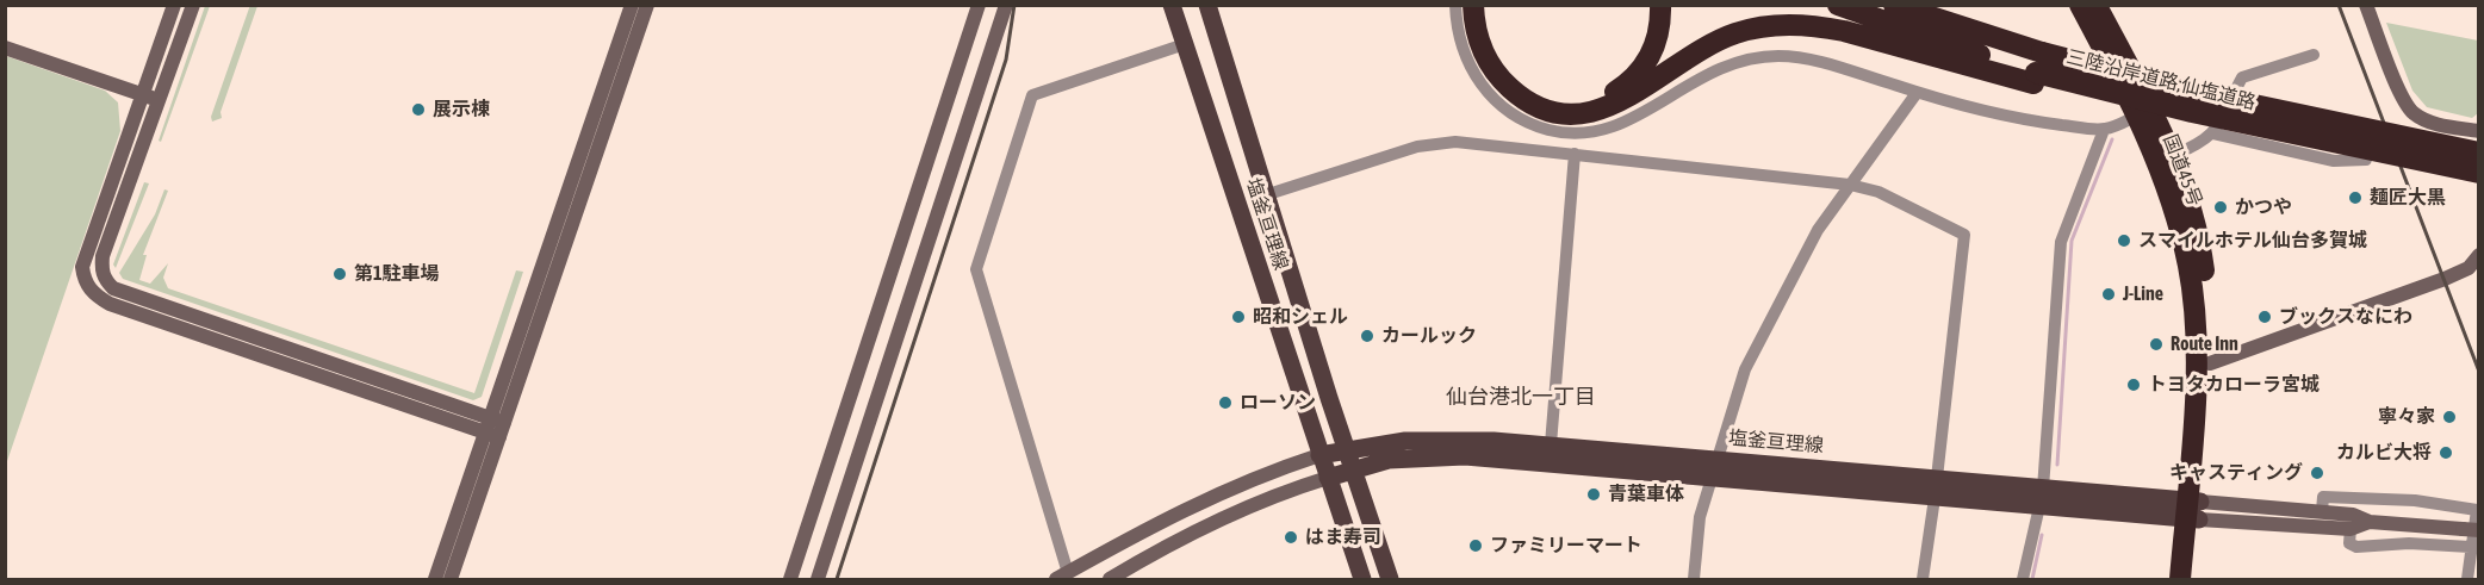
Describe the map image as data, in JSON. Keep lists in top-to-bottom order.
{
  "streets": {
    "highway": ["三陸沿岸道路;仙塩道路", "国道45号"],
    "main road": ["塩釜亘理線"]
  },
  "crossings": [
    ["国道45号", "塩釜亘理線"]
  ],
  "districts": ["仙台港北一丁目"],
  "places": [
    "展示棟",
    "麺匠大黒",
    "かつや",
    "スマイルホテル仙台多賀城",
    "第1駐車場",
    "J-Line",
    "昭和シェル",
    "ブックスなにわ",
    "カールック",
    "Route Inn",
    "トヨタカローラ宮城",
    "ローソン",
    "寧々家",
    "カルビ大将",
    "キャスティング",
    "青葉車体",
    "はま寿司",
    "ファミリーマート"
  ]
}
